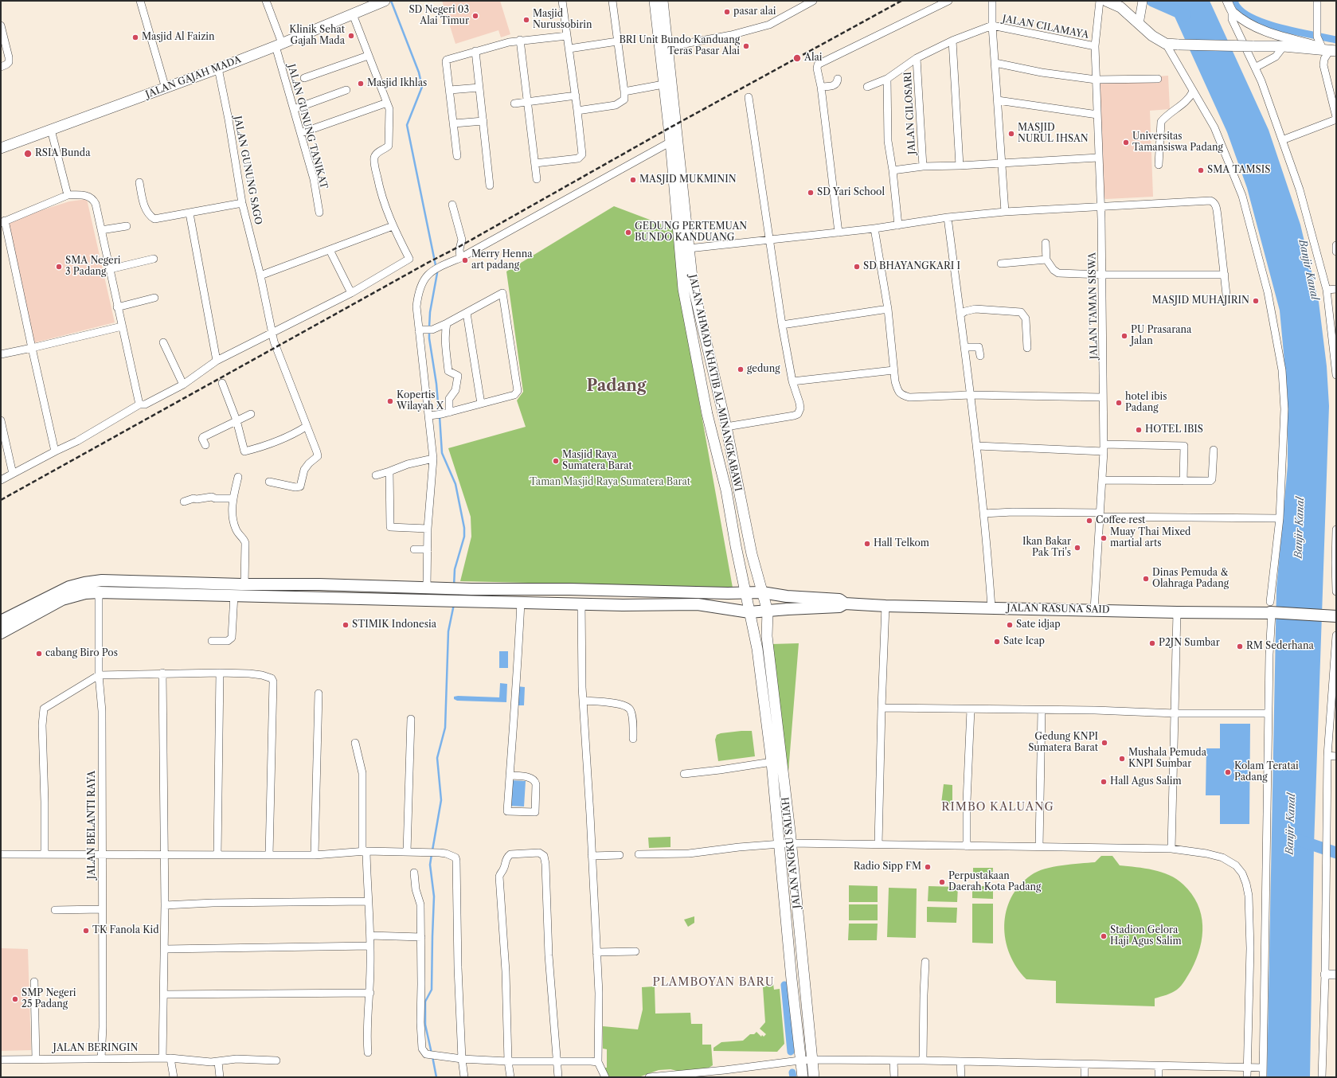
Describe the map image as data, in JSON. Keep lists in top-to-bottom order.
{
  "streets": {
    "main road": [
      "JALAN GAJAH MADA",
      "JALAN AHMAD KHATIB AL-MINANGKABAWI",
      "JALAN RASUNA SAID",
      "JALAN ANGKU SALIAH"
    ],
    "street": [
      "JALAN CILAMAYA",
      "JALAN CILOSARI",
      "JALAN GUNUNG TANIKAT",
      "JALAN GUNUNG SAGO",
      "JALAN TAMAN SISWA",
      "JALAN BELANTI RAYA",
      "JALAN BERINGIN"
    ]
  },
  "crossings": [
    ["JALAN CILAMAYA", "JALAN TAMAN SISWA"],
    ["JALAN GAJAH MADA", "JALAN GUNUNG TANIKAT"],
    ["JALAN GAJAH MADA", "JALAN GUNUNG SAGO"],
    ["JALAN TAMAN SISWA", "JALAN RASUNA SAID"],
    ["JALAN AHMAD KHATIB AL-MINANGKABAWI", "JALAN ANGKU SALIAH"],
    ["JALAN BELANTI RAYA", "JALAN BERINGIN"]
  ],
  "districts": ["Padang", "RIMBO KALUANG", "PLAMBOYAN BARU"],
  "water": ["Banjir Kanal"],
  "parks": ["Taman Masjid Raya Sumatera Barat"],
  "places": [
    "pasar alai",
    "SD Negeri 03 Alai Timur",
    "Masjid Nurussobirin",
    "Klinik Sehat Gajah Mada",
    "Masjid Al Faizin",
    "BRI Unit Bundo Kanduang Teras Pasar Alai",
    "Alai",
    "Masjid Ikhlas",
    "MASJID NURUL IHSAN",
    "Universitas Tamansiswa Padang",
    "RSIA Bunda",
    "SMA TAMSIS",
    "MASJID MUKMININ",
    "SD Yari School",
    "GEDUNG PERTEMUAN BUNDO KANDUANG",
    "Merry Henna art padang",
    "SMA Negeri 3 Padang",
    "SD BHAYANGKARI I",
    "MASJID MUHAJIRIN",
    "PU Prasarana Jalan",
    "gedung",
    "Kopertis Wilayah X",
    "hotel ibis Padang",
    "HOTEL IBIS",
    "Masjid Raya Sumatera Barat",
    "Coffee rest",
    "Muay Thai Mixed martial arts",
    "Hall Telkom",
    "Ikan Bakar Pak Tri's",
    "Dinas Pemuda & Olahraga Padang",
    "STIMIK Indonesia",
    "Sate idjap",
    "Sate Icap",
    "P2JN Sumbar",
    "RM Sederhana",
    "cabang Biro Pos",
    "Gedung KNPI Sumatera Barat",
    "Mushala Pemuda KNPI Sumbar",
    "Kolam Teratai Padang",
    "Hall Agus Salim",
    "Radio Sipp FM",
    "Perpustakaan Daerah Kota Padang",
    "TK Fanola Kid",
    "Stadion Gelora Haji Agus Salim",
    "SMP Negeri 25 Padang"
  ]
}
